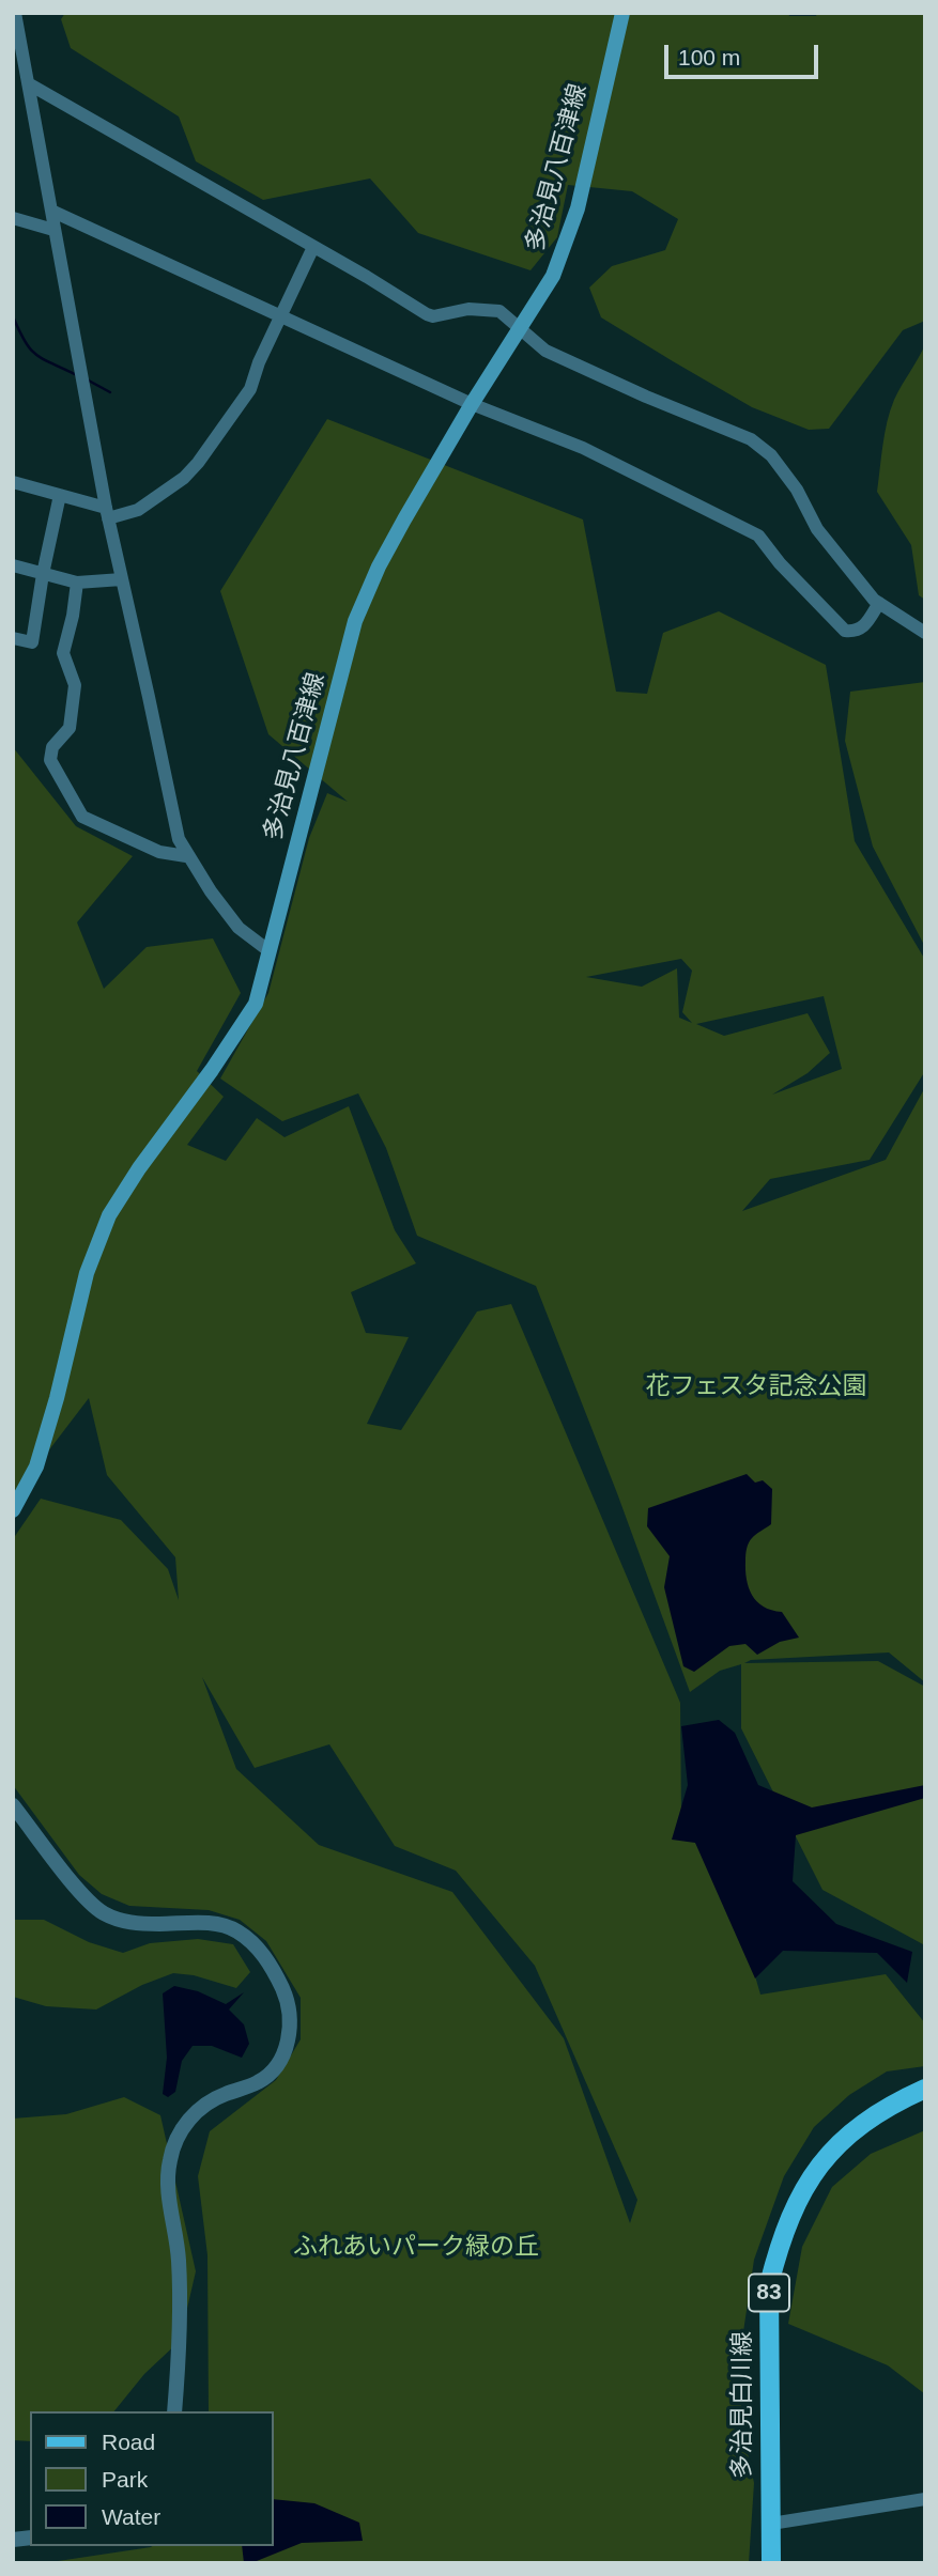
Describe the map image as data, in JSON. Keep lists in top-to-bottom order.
{
  "streets": {
    "main road": ["多治見八百津線", "83", "多治見白川線"]
  },
  "parks": ["花フェスタ記念公園", "ふれあいパーク緑の丘"],
  "legend": ["Road", "Park", "Water"],
  "scale_bar": "100 m"
}
